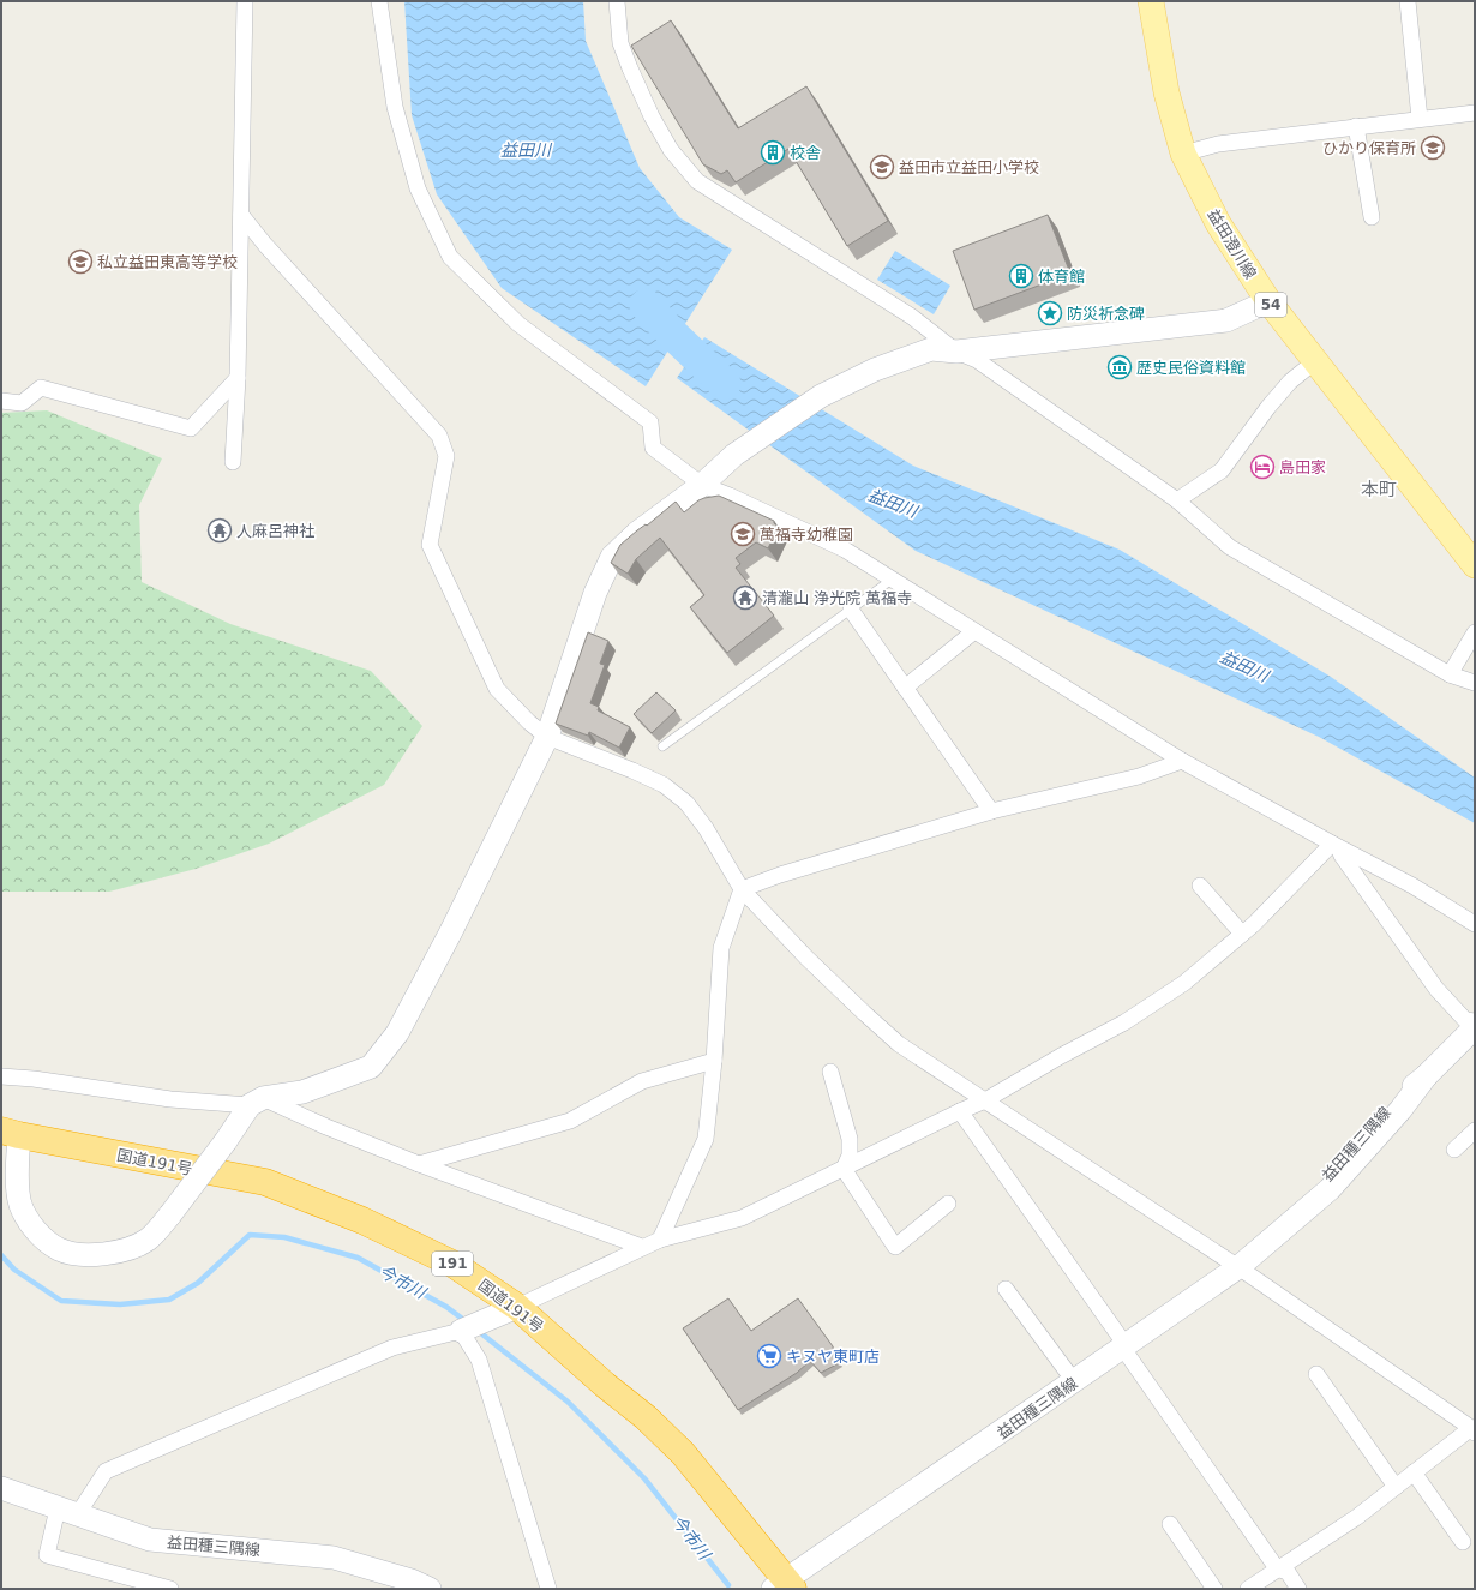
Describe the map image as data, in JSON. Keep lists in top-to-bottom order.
{
  "streets": {
    "highway": ["国道191号", "191"],
    "main road": ["益田澄川線", "54"],
    "street": ["益田種三隅線"]
  },
  "crossings": [
    ["益田種三隅線", "国道191号"]
  ],
  "districts": ["本町"],
  "water": ["益田川", "今市川"],
  "places": {
    "school or university": [
      "ひかり保育所",
      "益田市立益田小学校",
      "私立益田東高等学校",
      "萬福寺幼稚園"
    ],
    "building": ["校舎", "体育館"],
    "place": ["防災祈念碑"],
    "museum": ["歴史民俗資料館"],
    "hotel": ["島田家"],
    "temple": ["人麻呂神社", "清瀧山 浄光院 萬福寺"],
    "supermarket": ["キヌヤ東町店"]
  }
}
